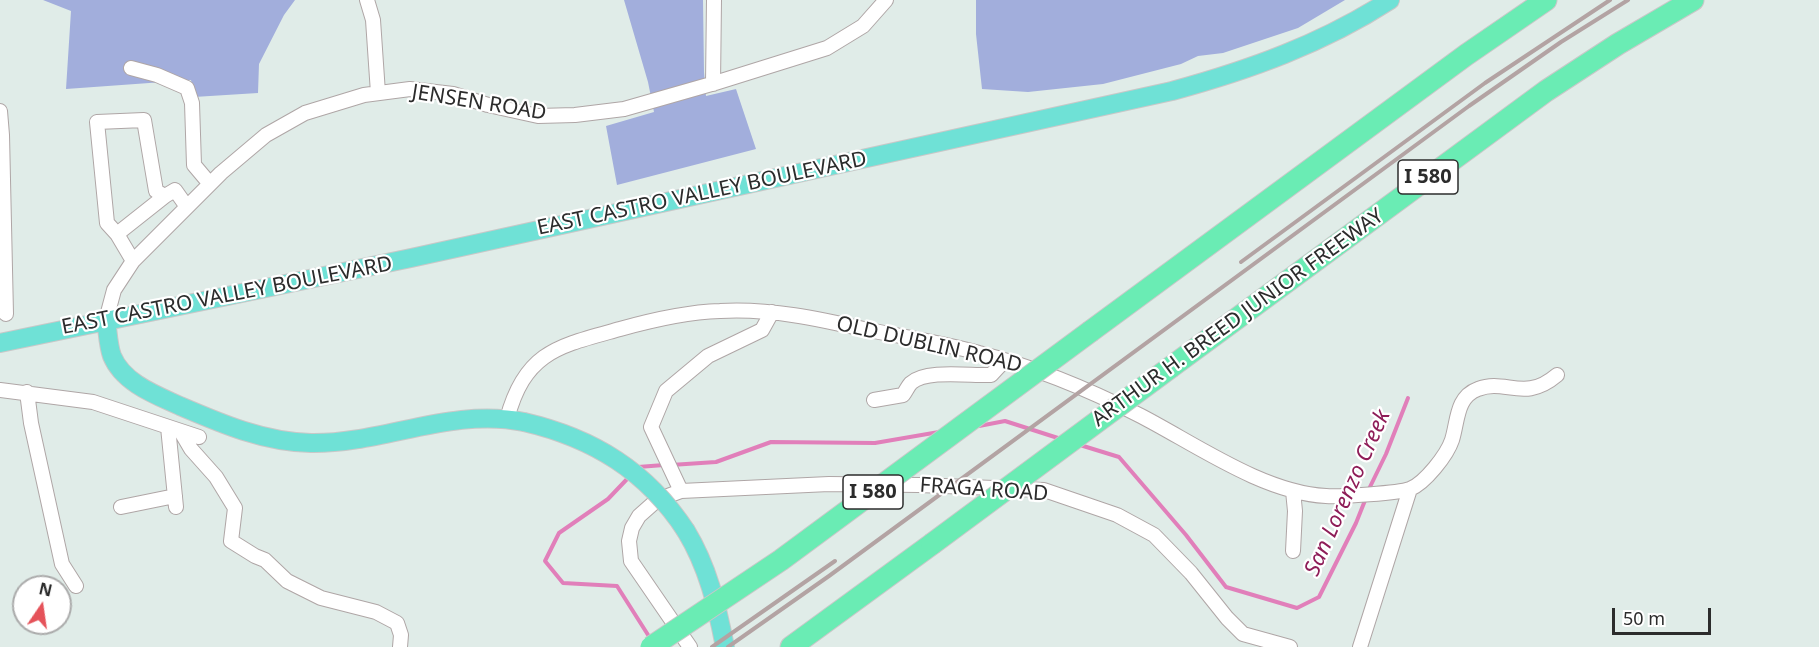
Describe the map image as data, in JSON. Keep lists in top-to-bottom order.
{
  "streets": {
    "highway": ["I 580", "ARTHUR H. BREED JUNIOR FREEWAY"],
    "main road": ["EAST CASTRO VALLEY BOULEVARD"],
    "street": ["JENSEN ROAD", "OLD DUBLIN ROAD", "FRAGA ROAD"]
  },
  "crossings": [
    ["JENSEN ROAD", "EAST CASTRO VALLEY BOULEVARD"]
  ],
  "water": ["San Lorenzo Creek"],
  "scale_bar": "50 m",
  "north": "top"
}
